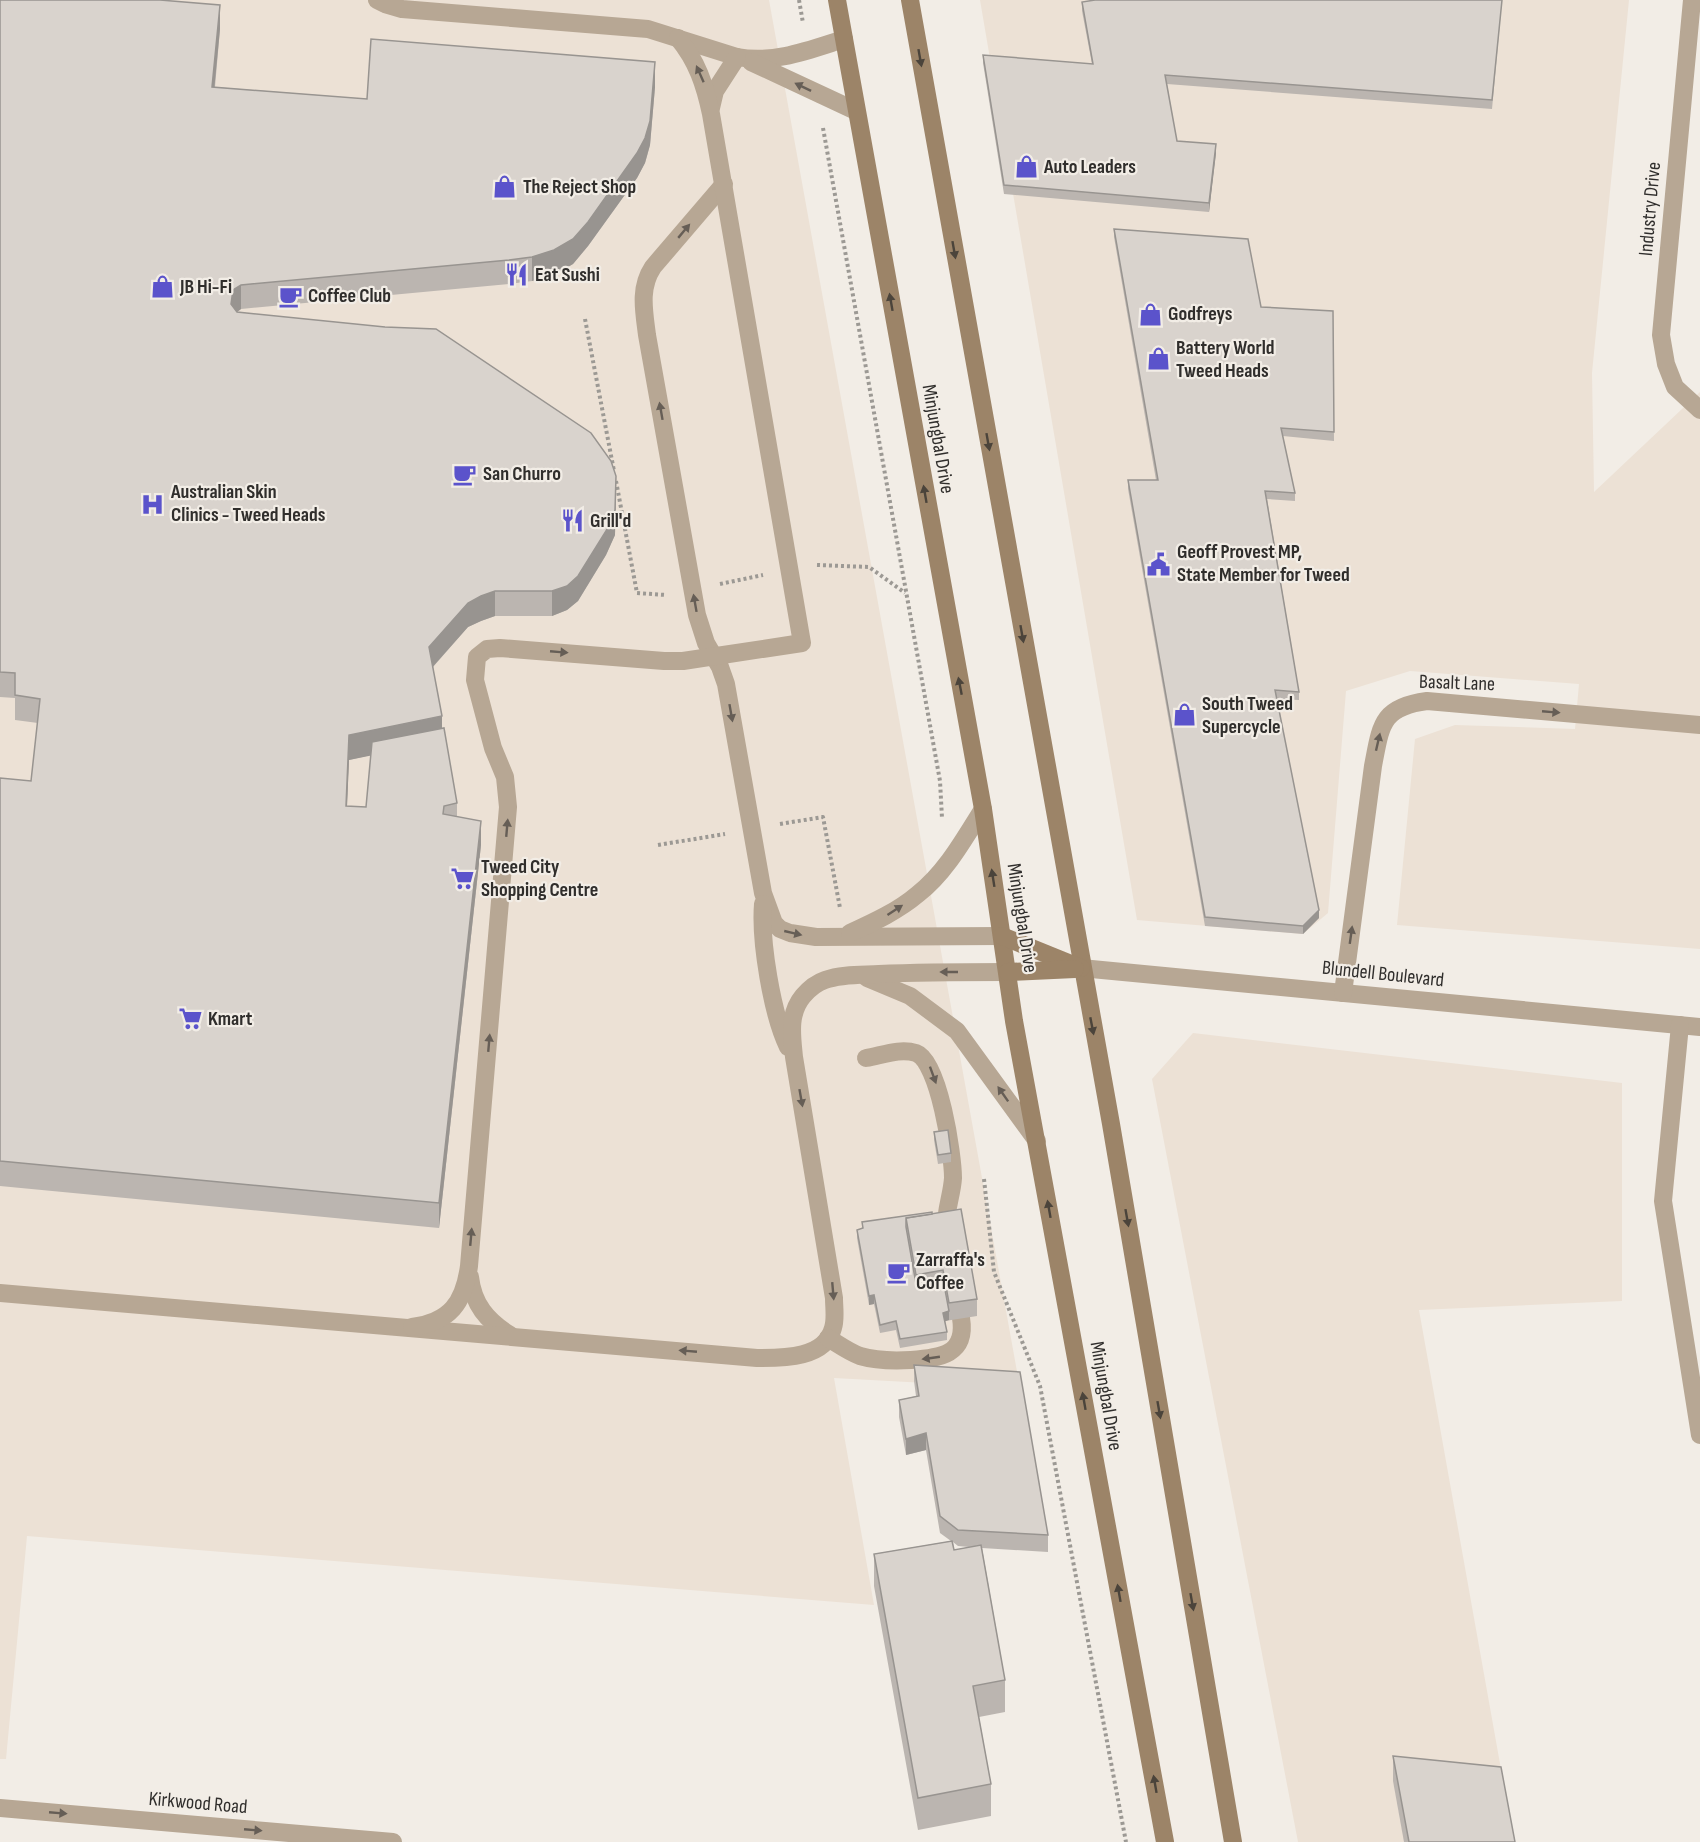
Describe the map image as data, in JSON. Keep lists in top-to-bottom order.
{
  "streets": {
    "main road": ["Minjungbal Drive"],
    "street": [
      "Industry Drive",
      "Basalt Lane",
      "Blundell Boulevard",
      "Kirkwood Road"
    ]
  },
  "crossings": [
    ["Basalt Lane", "Blundell Boulevard"]
  ],
  "one_way": ["Kirkwood Road"],
  "places": {
    "shop": [
      "Auto Leaders",
      "The Reject Shop",
      "JB Hi-Fi",
      "Godfreys",
      "Battery World Tweed Heads",
      "South Tweed Supercycle"
    ],
    "restaurant": ["Eat Sushi", "Grill'd"],
    "cafe": ["Coffee Club", "San Churro", "Zarraffa's Coffee"],
    "hospital": ["Australian Skin Clinics - Tweed Heads"],
    "public building": ["Geoff Provest MP, State Member for Tweed"],
    "supermarket": ["Tweed City Shopping Centre", "Kmart"]
  }
}
